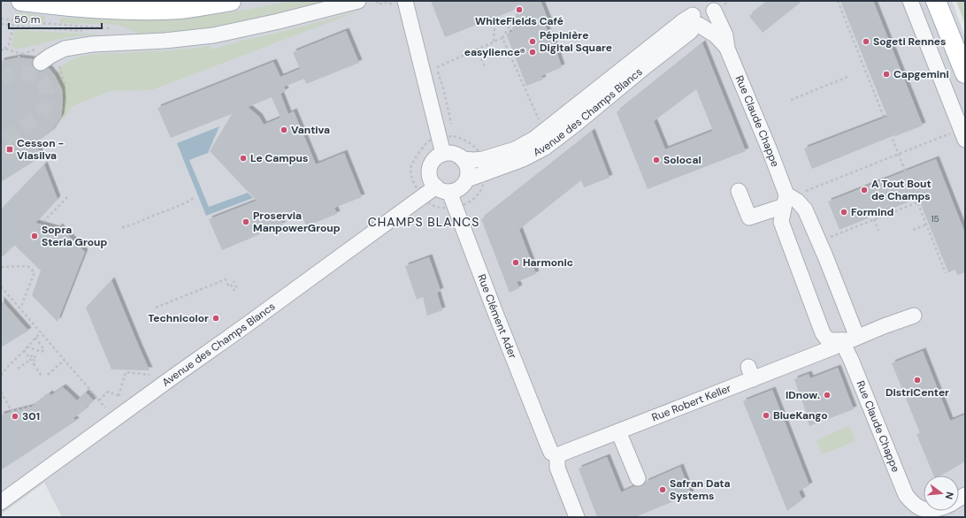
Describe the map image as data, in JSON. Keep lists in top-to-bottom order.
{
  "streets": {
    "street": [
      "Avenue des Champs Blancs",
      "Rue Claude Chappe",
      "Rue Clément Ader",
      "Rue Robert Keller"
    ]
  },
  "crossings": [
    ["Avenue des Champs Blancs", "Rue Claude Chappe"],
    ["Avenue des Champs Blancs", "Rue Clément Ader"],
    ["Rue Claude Chappe", "Rue Robert Keller"],
    ["Rue Clément Ader", "Rue Robert Keller"]
  ],
  "districts": ["CHAMPS BLANCS"],
  "places": {
    "other": [
      "WhiteFields Café",
      "Pépinière Digital Square",
      "Sogeti Rennes",
      "easylience®",
      "Capgemini",
      "Vantiva",
      "Le Campus",
      "Solocal",
      "A Tout Bout de Champs",
      "Formind",
      "Proservia ManpowerGroup",
      "Sopra Steria Group",
      "Harmonic",
      "Technicolor",
      "DistriCenter",
      "IDnow.",
      "BlueKango",
      "301",
      "Safran Data Systems"
    ],
    "transit": ["Cesson - Viasilva"]
  },
  "house_numbers": ["15"],
  "scale_bar": "50 m",
  "north": "right"
}
